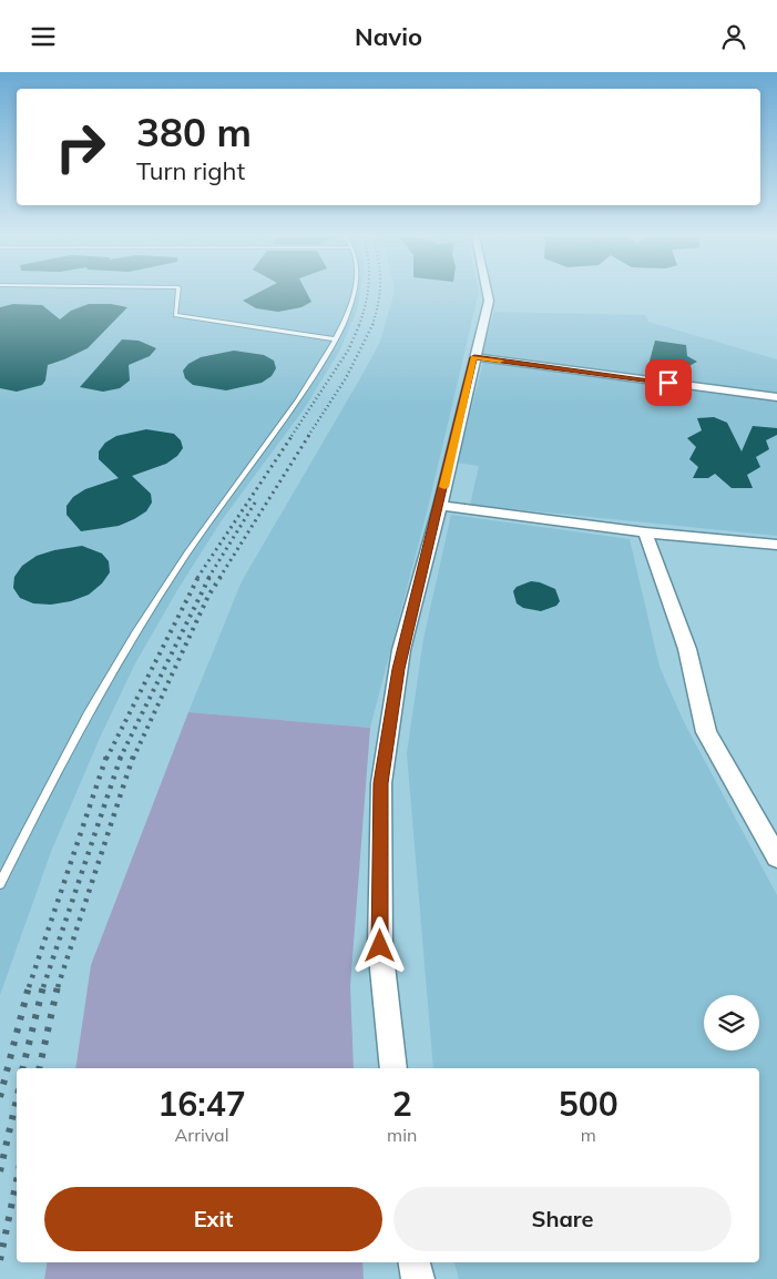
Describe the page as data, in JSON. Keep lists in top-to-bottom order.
{
  "page": {
    "header": "Navio",
    "turn": ["380 m", "Turn right"],
    "eta": [
      "16:47",
      "Arrival",
      "2",
      "min",
      "500",
      "m"
    ],
    "buttons": ["Exit", "Share"]
  }
}
